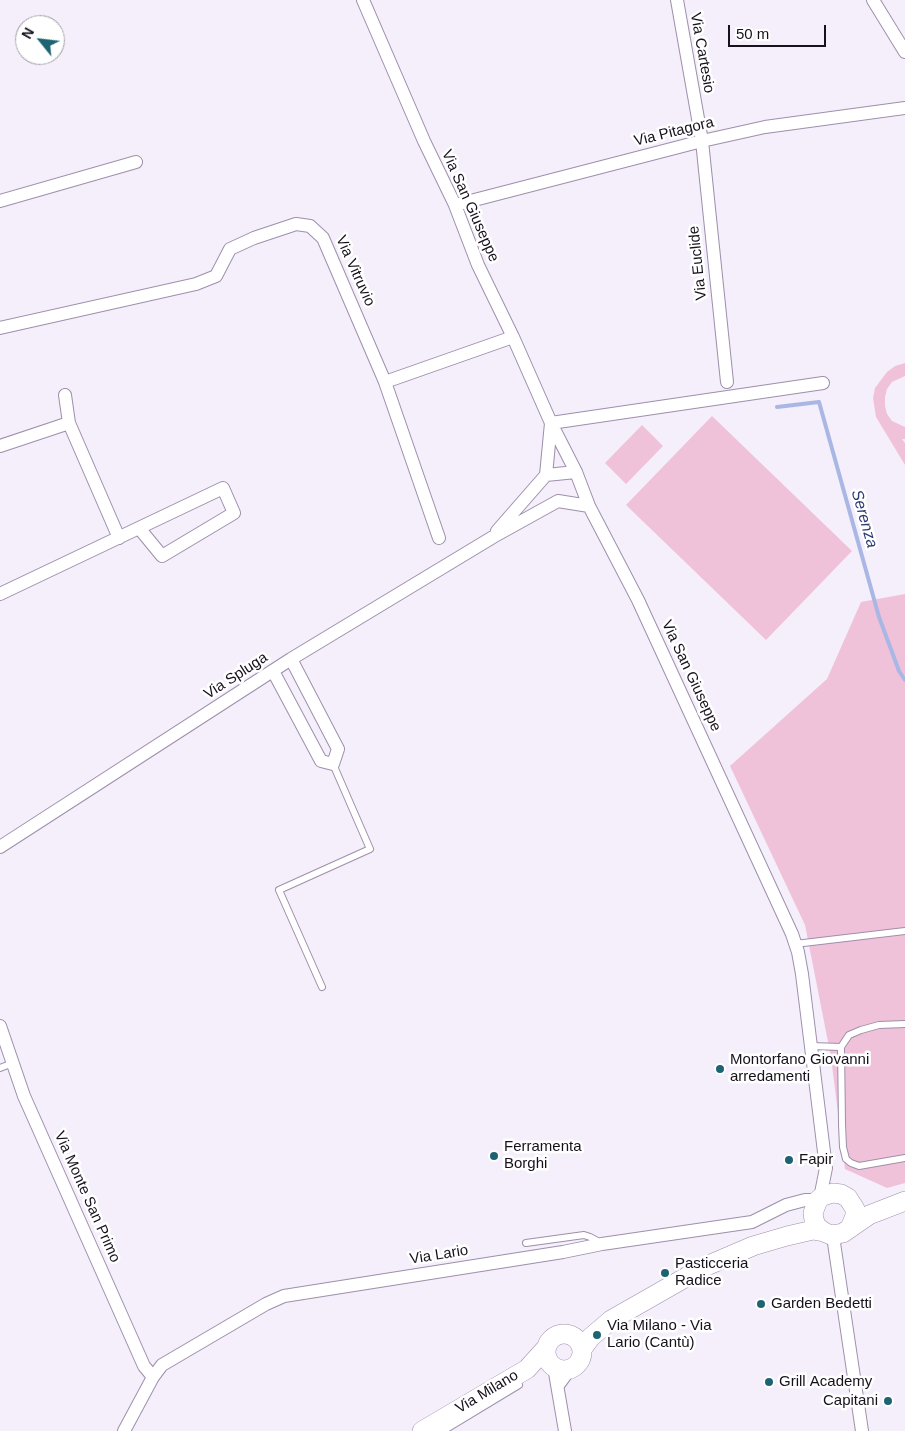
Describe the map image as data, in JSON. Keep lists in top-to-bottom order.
{
  "streets": {
    "main road": ["Via Milano"],
    "street": [
      "Via Cartesio",
      "Via Pitagora",
      "Via San Giuseppe",
      "Via Euclide",
      "Via Vitruvio",
      "Via Spluga",
      "Via Monte San Primo",
      "Via Lario"
    ]
  },
  "crossings": [
    ["Via Cartesio", "Via Pitagora"],
    ["Via Cartesio", "Via Euclide"],
    ["Via Pitagora", "Via San Giuseppe"],
    ["Via Pitagora", "Via Euclide"],
    ["Via San Giuseppe", "Via Spluga"],
    ["Via San Giuseppe", "Via Lario"],
    ["Via Monte San Primo", "Via Lario"]
  ],
  "water": ["Serenza"],
  "places": [
    "Montorfano Giovanni arredamenti",
    "Ferramenta Borghi",
    "Fapir",
    "Pasticceria Radice",
    "Garden Bedetti",
    "Via Milano - Via Lario (Cantù)",
    "Grill Academy",
    "Capitani"
  ],
  "scale_bar": "50 m",
  "north": "top left"
}
